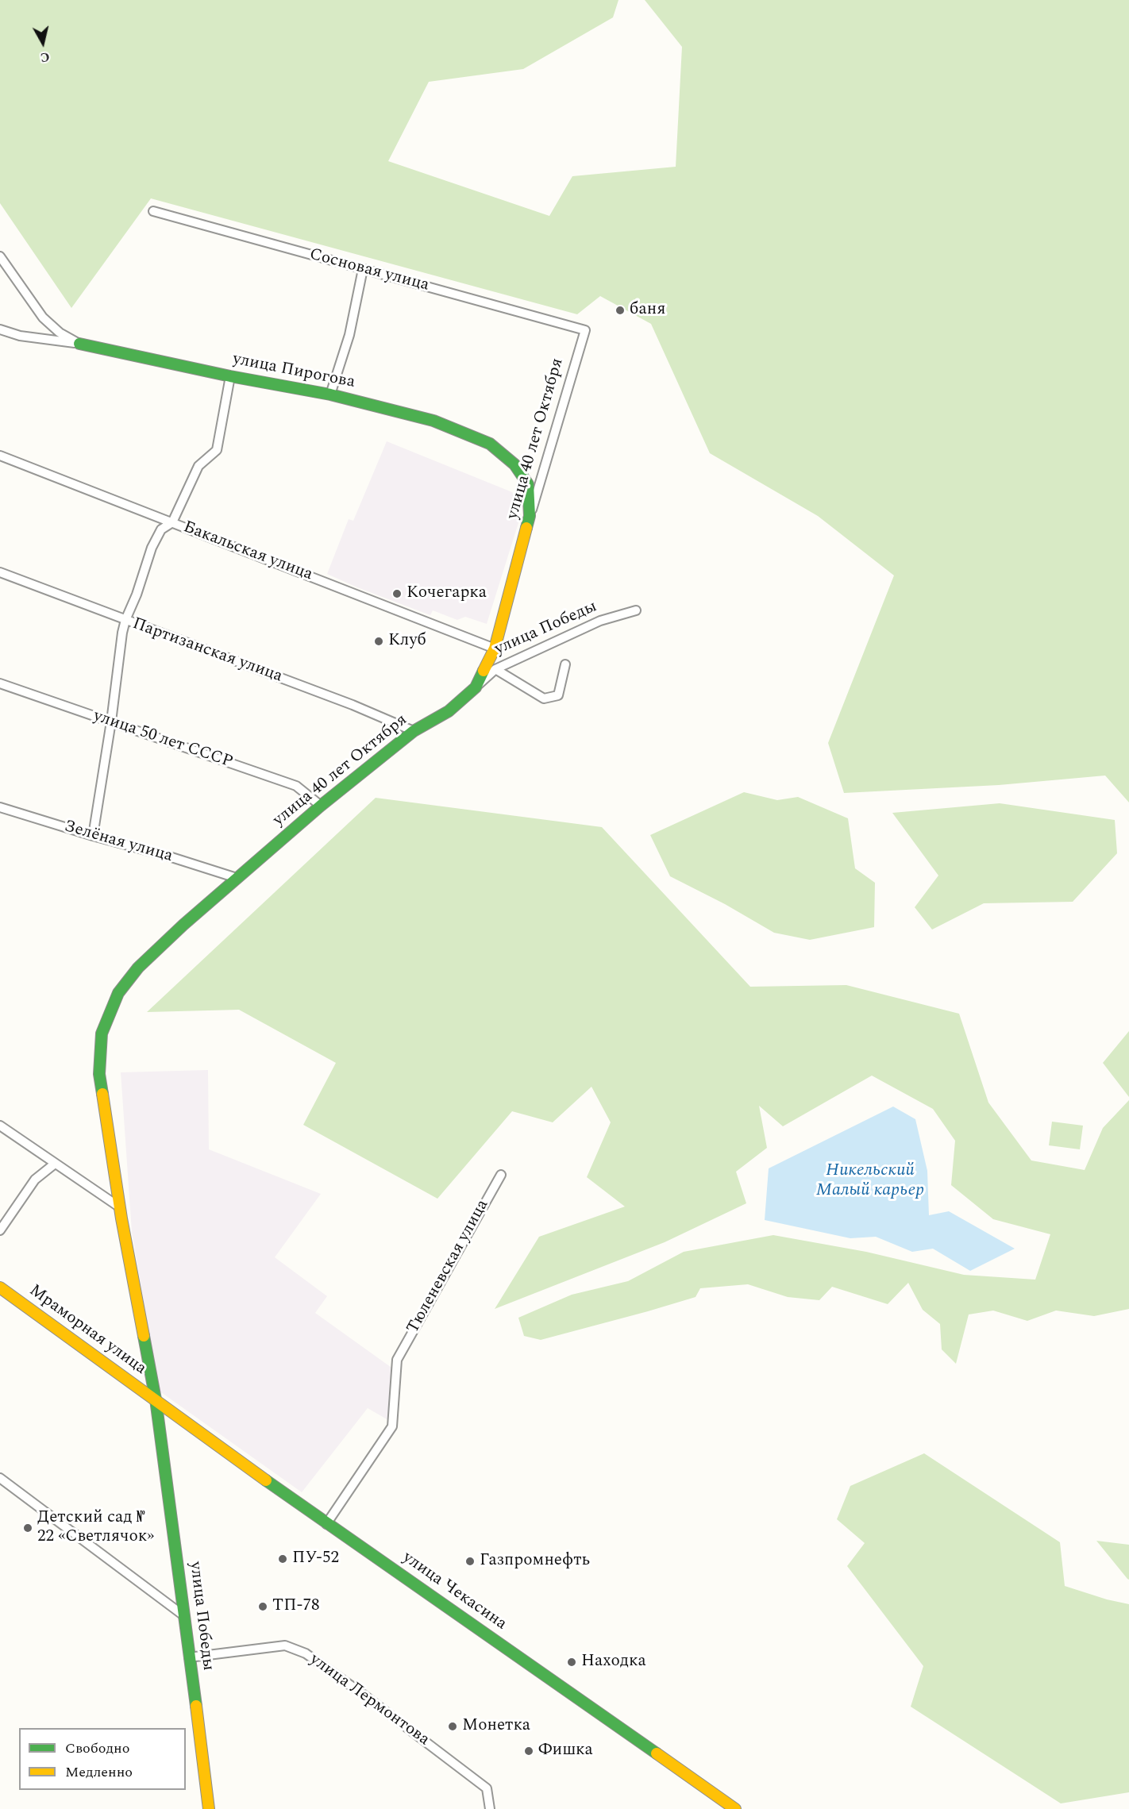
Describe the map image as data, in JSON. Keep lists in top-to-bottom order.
{
  "streets": {
    "street": [
      "Сосновая улица",
      "улица Пирогова",
      "улица 40 лет Октября",
      "Бакальская улица",
      "улица Победы",
      "Партизанская улица",
      "улица 50 лет СССР",
      "Зелёная улица",
      "Тюленевская улица",
      "Мраморная улица",
      "улица Чекасина",
      "улица Лермонтова"
    ]
  },
  "crossings": [
    ["Сосновая улица", "улица 40 лет Октября"],
    ["улица Пирогова", "улица 40 лет Октября"],
    ["улица 40 лет Октября", "Бакальская улица"],
    ["улица 40 лет Октября", "улица Победы"],
    ["улица 40 лет Октября", "Партизанская улица"],
    ["улица 40 лет Октября", "улица 50 лет СССР"],
    ["улица 40 лет Октября", "Зелёная улица"],
    ["улица Победы", "Мраморная улица"],
    ["улица Победы", "улица Чекасина"],
    ["улица Победы", "улица Лермонтова"],
    ["Тюленевская улица", "улица Чекасина"],
    ["Мраморная улица", "улица Чекасина"]
  ],
  "water": ["Никельский Малый карьер"],
  "places": [
    "баня",
    "Кочегарка",
    "Клуб",
    "Детский сад № 22 «Светлячок»",
    "ПУ-52",
    "Газпромнефть",
    "ТП-78",
    "Находка",
    "Монетка",
    "Фишка"
  ],
  "legend": ["Свободно", "Медленно"],
  "north": "bottom"
}
